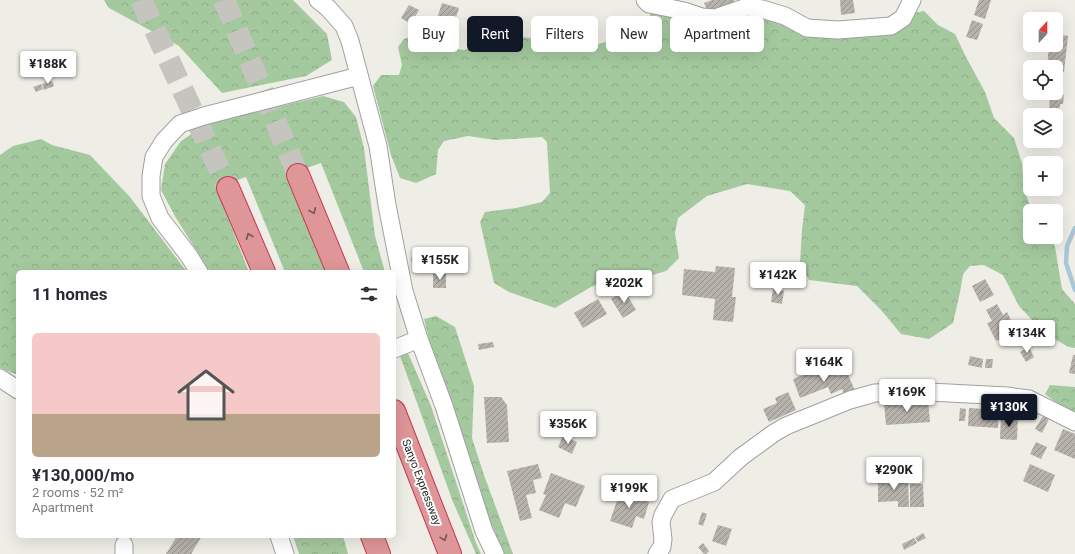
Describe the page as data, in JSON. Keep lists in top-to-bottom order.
{
  "streets": {
    "highway": ["Sanyo Expressway"]
  },
  "one_way": ["Sanyo Expressway"],
  "north": "top",
  "page": {
    "map_buttons": ["+", "−"],
    "chip": [
      "Buy",
      "Rent",
      "Filters",
      "New",
      "Apartment"
    ],
    "price": [
      "¥188K",
      "¥155K",
      "¥142K",
      "¥202K",
      "¥134K",
      "¥164K",
      "¥169K",
      "¥130K",
      "¥356K",
      "¥290K",
      "¥199K"
    ],
    "heading": "11 homes",
    "list": [
      {
        "name": "¥130,000/mo",
        "note": "2 rooms · 52 m² · Apartment"
      }
    ]
  }
}
